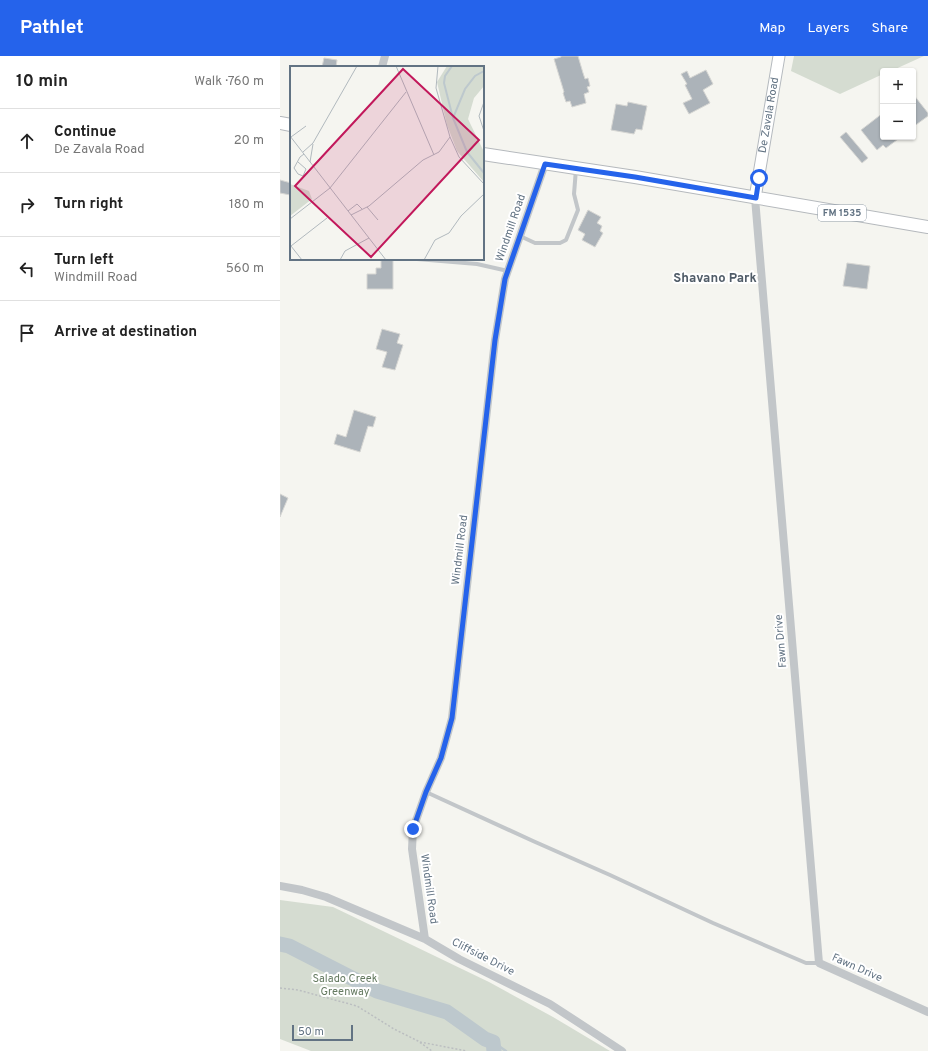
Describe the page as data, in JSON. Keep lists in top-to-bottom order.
{
  "streets": {
    "main road": ["De Zavala Road", "FM 1535"],
    "street": ["Windmill Road", "Fawn Drive", "Cliffside Drive"]
  },
  "crossings": [
    ["De Zavala Road", "FM 1535"],
    ["De Zavala Road", "Fawn Drive"],
    ["FM 1535", "Windmill Road"],
    ["FM 1535", "Fawn Drive"],
    ["Windmill Road", "Cliffside Drive"]
  ],
  "districts": ["Shavano Park"],
  "parks": ["Salado Creek Greenway"],
  "scale_bar": "50 m",
  "page": {
    "header": "Pathlet",
    "nav": ["Map", "Layers", "Share"],
    "heading": ["10 min", "Walk · 760 m"],
    "map_buttons": ["+", "−"],
    "list": [
      ["Continue", "De Zavala Road", "20 m"],
      ["Turn right", "180 m"],
      ["Turn left", "Windmill Road", "560 m"],
      "Arrive at destination"
    ],
    "scale": "50 m"
  }
}
